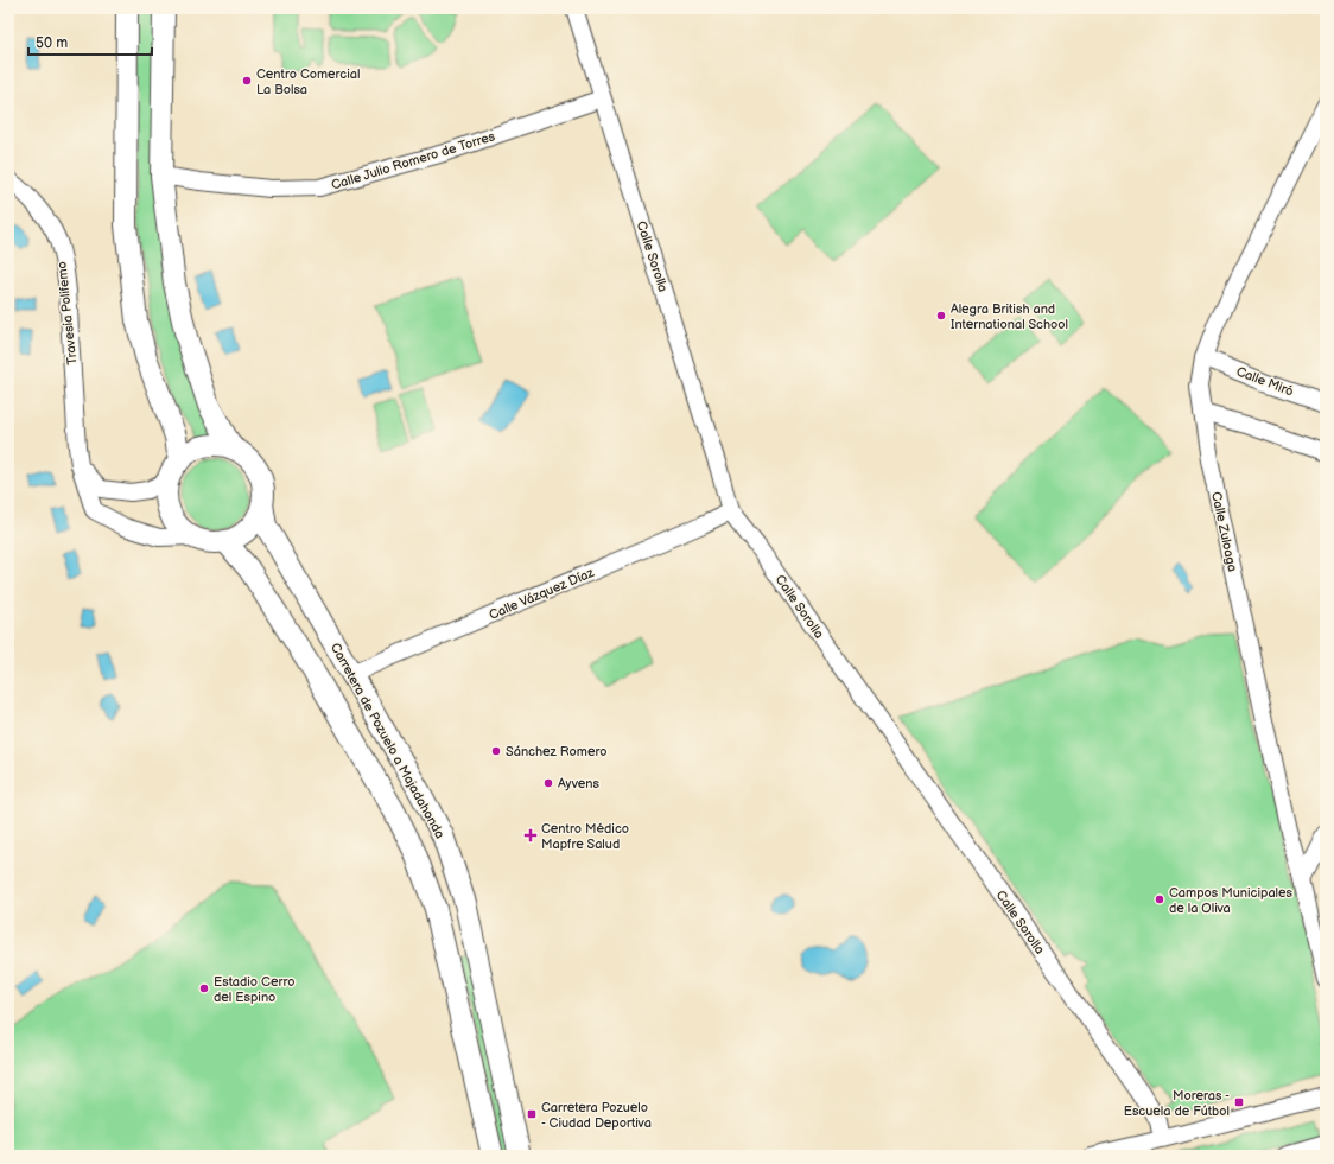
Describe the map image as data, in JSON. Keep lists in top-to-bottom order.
{
  "streets": {
    "street": [
      "Calle Julio Romero de Torres",
      "Calle Sorolla",
      "Travesía Polifemo",
      "Calle Miró",
      "Calle Zuloaga",
      "Calle Vázquez Díaz",
      "Carretera de Pozuelo a Majadahonda"
    ]
  },
  "crossings": [
    ["Calle Julio Romero de Torres", "Calle Sorolla"],
    ["Calle Sorolla", "Calle Vázquez Díaz"],
    ["Travesía Polifemo", "Carretera de Pozuelo a Majadahonda"],
    ["Calle Miró", "Calle Zuloaga"],
    ["Calle Vázquez Díaz", "Carretera de Pozuelo a Majadahonda"]
  ],
  "places": {
    "other": [
      "Centro Comercial La Bolsa",
      "Alegra British and International School",
      "Sánchez Romero",
      "Ayvens",
      "Campos Municipales de la Oliva",
      "Estadio Cerro del Espino"
    ],
    "health": ["Centro Médico Mapfre Salud"],
    "transit": ["Moreras - Escuela de Fútbol", "Carretera Pozuelo - Ciudad Deportiva"]
  },
  "scale_bar": "50 m"
}
